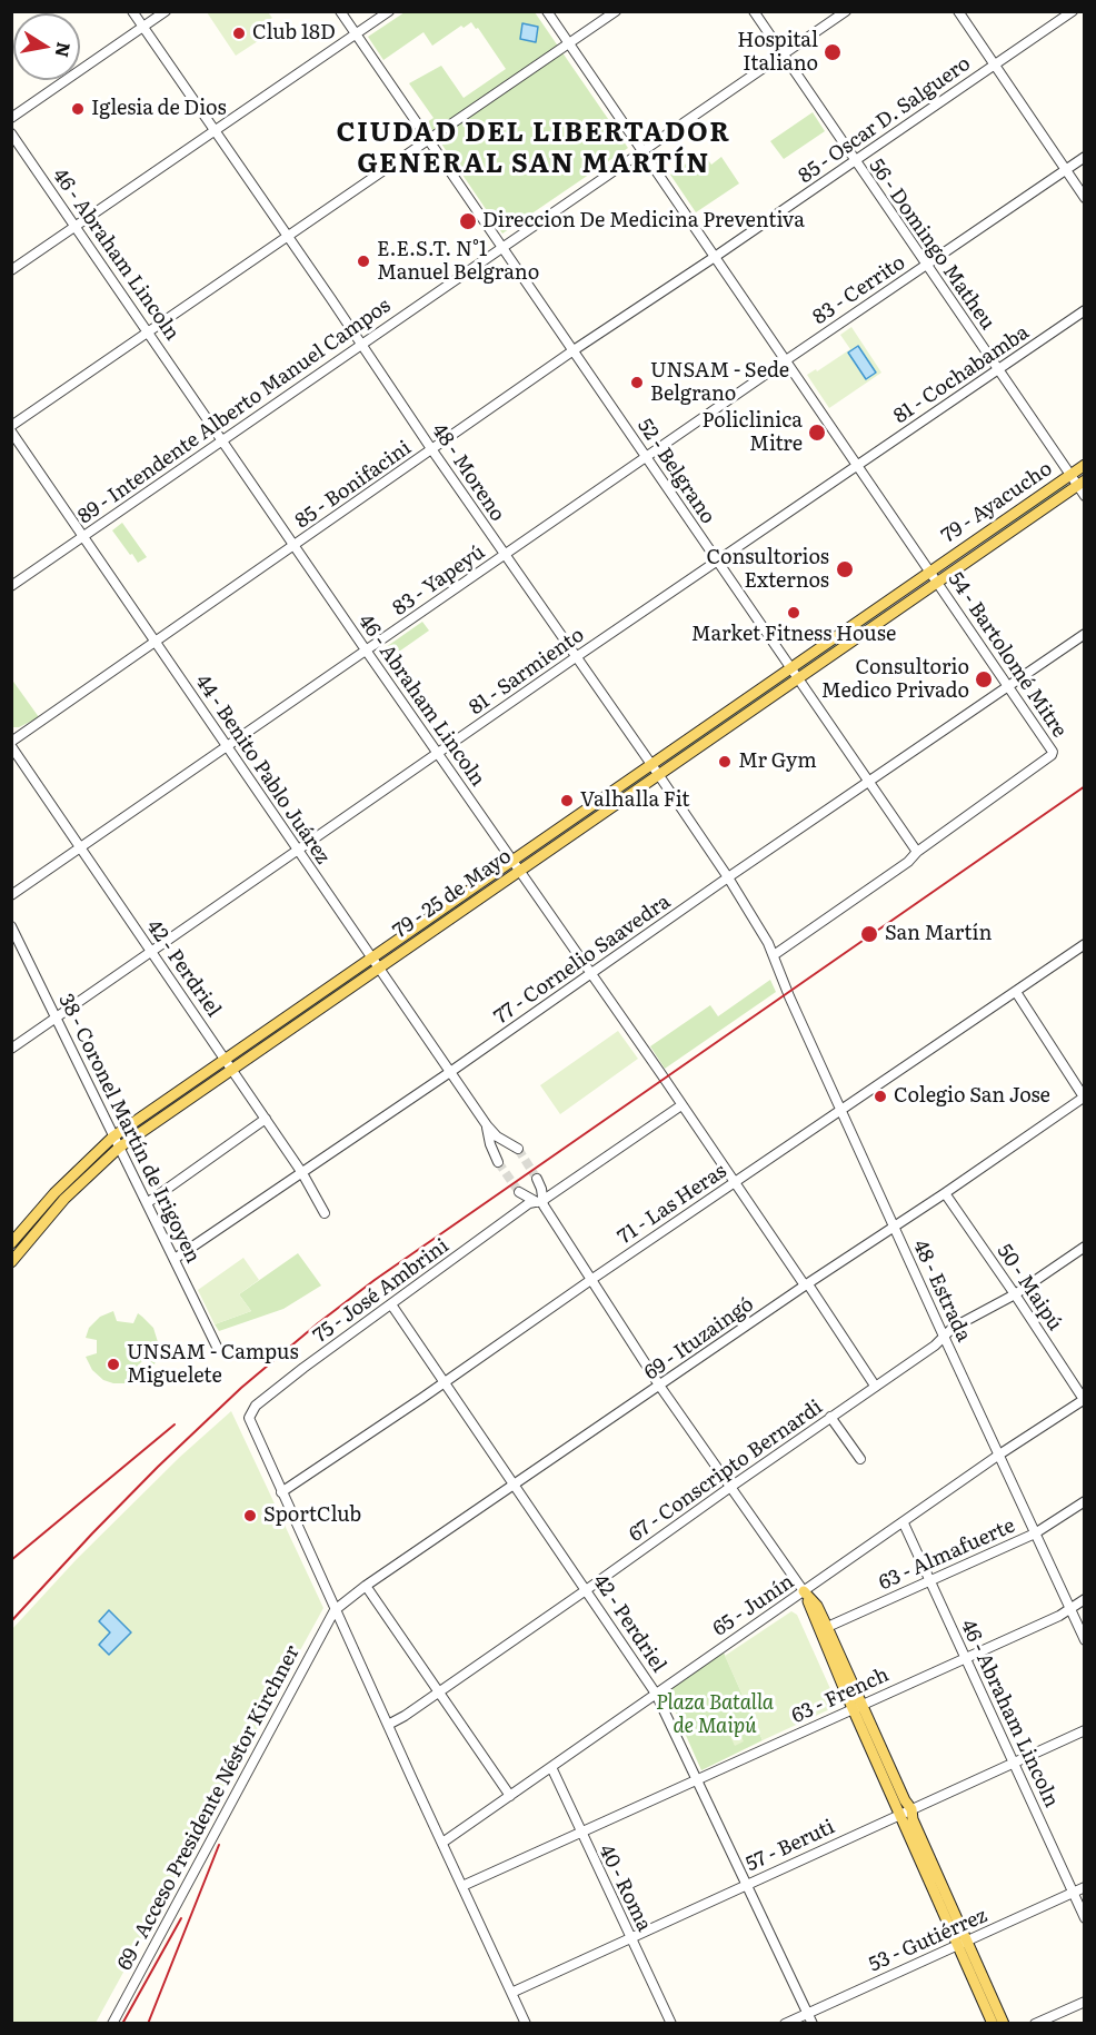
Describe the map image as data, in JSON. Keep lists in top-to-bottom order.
{
  "streets": {
    "main road": ["79 - Ayacucho", "79 - 25 de Mayo"],
    "street": [
      "85 - Oscar D. Salguero",
      "56 - Domingo Matheu",
      "46 - Abraham Lincoln",
      "83 - Cerrito",
      "81 - Cochabamba",
      "89 - Intendente Alberto Manuel Campos",
      "52 - Belgrano",
      "48 - Moreno",
      "85 - Bonifacini",
      "83 - Yapeyú",
      "54 - Bartolomé Mitre",
      "81 - Sarmiento",
      "44 - Benito Pablo Juárez",
      "77 - Cornelio Saavedra",
      "42 - Perdriel",
      "38 - Coronel Martín de Irigoyen",
      "71 - Las Heras",
      "50 - Maipú",
      "75 - José Ambrini",
      "48 - Estrada",
      "69 - Ituzaingó",
      "67 - Conscripto Bernardi",
      "63 - Almafuerte",
      "65 - Junín",
      "63 - French",
      "69 - Acceso Presidente Néstor Kirchner",
      "57 - Beruti",
      "40 - Roma",
      "53 - Gutiérrez"
    ]
  },
  "crossings": [
    ["85 - Oscar D. Salguero", "56 - Domingo Matheu"],
    ["85 - Oscar D. Salguero", "85 - Bonifacini"],
    ["85 - Oscar D. Salguero", "54 - Bartolomé Mitre"],
    ["56 - Domingo Matheu", "83 - Cerrito"],
    ["56 - Domingo Matheu", "81 - Cochabamba"],
    ["56 - Domingo Matheu", "89 - Intendente Alberto Manuel Campos"],
    ["56 - Domingo Matheu", "79 - Ayacucho"],
    ["46 - Abraham Lincoln", "89 - Intendente Alberto Manuel Campos"],
    ["46 - Abraham Lincoln", "85 - Bonifacini"],
    ["46 - Abraham Lincoln", "83 - Yapeyú"],
    ["46 - Abraham Lincoln", "81 - Sarmiento"],
    ["46 - Abraham Lincoln", "79 - 25 de Mayo"],
    ["46 - Abraham Lincoln", "77 - Cornelio Saavedra"],
    ["46 - Abraham Lincoln", "71 - Las Heras"],
    ["46 - Abraham Lincoln", "75 - José Ambrini"],
    ["46 - Abraham Lincoln", "69 - Ituzaingó"],
    ["46 - Abraham Lincoln", "67 - Conscripto Bernardi"],
    ["46 - Abraham Lincoln", "63 - Almafuerte"],
    ["46 - Abraham Lincoln", "65 - Junín"],
    ["46 - Abraham Lincoln", "63 - French"],
    ["46 - Abraham Lincoln", "57 - Beruti"],
    ["46 - Abraham Lincoln", "53 - Gutiérrez"],
    ["83 - Cerrito", "83 - Yapeyú"],
    ["83 - Cerrito", "54 - Bartolomé Mitre"],
    ["81 - Cochabamba", "54 - Bartolomé Mitre"],
    ["81 - Cochabamba", "81 - Sarmiento"],
    ["89 - Intendente Alberto Manuel Campos", "52 - Belgrano"],
    ["89 - Intendente Alberto Manuel Campos", "48 - Moreno"],
    ["89 - Intendente Alberto Manuel Campos", "54 - Bartolomé Mitre"],
    ["89 - Intendente Alberto Manuel Campos", "44 - Benito Pablo Juárez"],
    ["52 - Belgrano", "85 - Bonifacini"],
    ["52 - Belgrano", "83 - Yapeyú"],
    ["52 - Belgrano", "54 - Bartolomé Mitre"],
    ["52 - Belgrano", "81 - Sarmiento"],
    ["52 - Belgrano", "79 - 25 de Mayo"],
    ["52 - Belgrano", "77 - Cornelio Saavedra"],
    ["48 - Moreno", "85 - Bonifacini"],
    ["48 - Moreno", "83 - Yapeyú"],
    ["48 - Moreno", "81 - Sarmiento"],
    ["48 - Moreno", "79 - 25 de Mayo"],
    ["48 - Moreno", "77 - Cornelio Saavedra"],
    ["48 - Moreno", "48 - Estrada"],
    ["85 - Bonifacini", "54 - Bartolomé Mitre"],
    ["85 - Bonifacini", "44 - Benito Pablo Juárez"],
    ["85 - Bonifacini", "42 - Perdriel"],
    ["79 - Ayacucho", "54 - Bartolomé Mitre"],
    ["79 - Ayacucho", "79 - 25 de Mayo"],
    ["83 - Yapeyú", "54 - Bartolomé Mitre"],
    ["83 - Yapeyú", "44 - Benito Pablo Juárez"],
    ["83 - Yapeyú", "42 - Perdriel"],
    ["54 - Bartolomé Mitre", "81 - Sarmiento"],
    ["54 - Bartolomé Mitre", "79 - 25 de Mayo"],
    ["54 - Bartolomé Mitre", "77 - Cornelio Saavedra"],
    ["81 - Sarmiento", "44 - Benito Pablo Juárez"],
    ["81 - Sarmiento", "42 - Perdriel"],
    ["81 - Sarmiento", "38 - Coronel Martín de Irigoyen"],
    ["44 - Benito Pablo Juárez", "79 - 25 de Mayo"],
    ["44 - Benito Pablo Juárez", "77 - Cornelio Saavedra"],
    ["79 - 25 de Mayo", "42 - Perdriel"],
    ["79 - 25 de Mayo", "38 - Coronel Martín de Irigoyen"],
    ["77 - Cornelio Saavedra", "42 - Perdriel"],
    ["77 - Cornelio Saavedra", "38 - Coronel Martín de Irigoyen"],
    ["42 - Perdriel", "71 - Las Heras"],
    ["42 - Perdriel", "75 - José Ambrini"],
    ["42 - Perdriel", "69 - Ituzaingó"],
    ["42 - Perdriel", "67 - Conscripto Bernardi"],
    ["42 - Perdriel", "65 - Junín"],
    ["42 - Perdriel", "63 - French"],
    ["42 - Perdriel", "57 - Beruti"],
    ["42 - Perdriel", "53 - Gutiérrez"],
    ["71 - Las Heras", "75 - José Ambrini"],
    ["71 - Las Heras", "48 - Estrada"],
    ["50 - Maipú", "69 - Ituzaingó"],
    ["50 - Maipú", "67 - Conscripto Bernardi"],
    ["50 - Maipú", "65 - Junín"],
    ["48 - Estrada", "69 - Ituzaingó"],
    ["48 - Estrada", "67 - Conscripto Bernardi"],
    ["48 - Estrada", "63 - Almafuerte"],
    ["48 - Estrada", "65 - Junín"],
    ["48 - Estrada", "63 - French"],
    ["69 - Ituzaingó", "69 - Acceso Presidente Néstor Kirchner"],
    ["65 - Junín", "40 - Roma"],
    ["63 - French", "40 - Roma"],
    ["57 - Beruti", "40 - Roma"]
  ],
  "districts": ["CIUDAD DEL LIBERTADOR GENERAL SAN MARTÍN"],
  "parks": ["Plaza Batalla de Maipú"],
  "places": [
    "Club 18D",
    "Hospital Italiano",
    "Iglesia de Dios",
    "Direccion De Medicina Preventiva",
    "E.E.S.T. N°1 Manuel Belgrano",
    "UNSAM - Sede Belgrano",
    "Policlinica Mitre",
    "Consultorios Externos",
    "Market Fitness House",
    "Consultorio Medico Privado",
    "Mr Gym",
    "Valhalla Fit",
    "San Martín",
    "Colegio San Jose",
    "UNSAM - Campus Miguelete",
    "SportClub"
  ],
  "north": "right"
}
